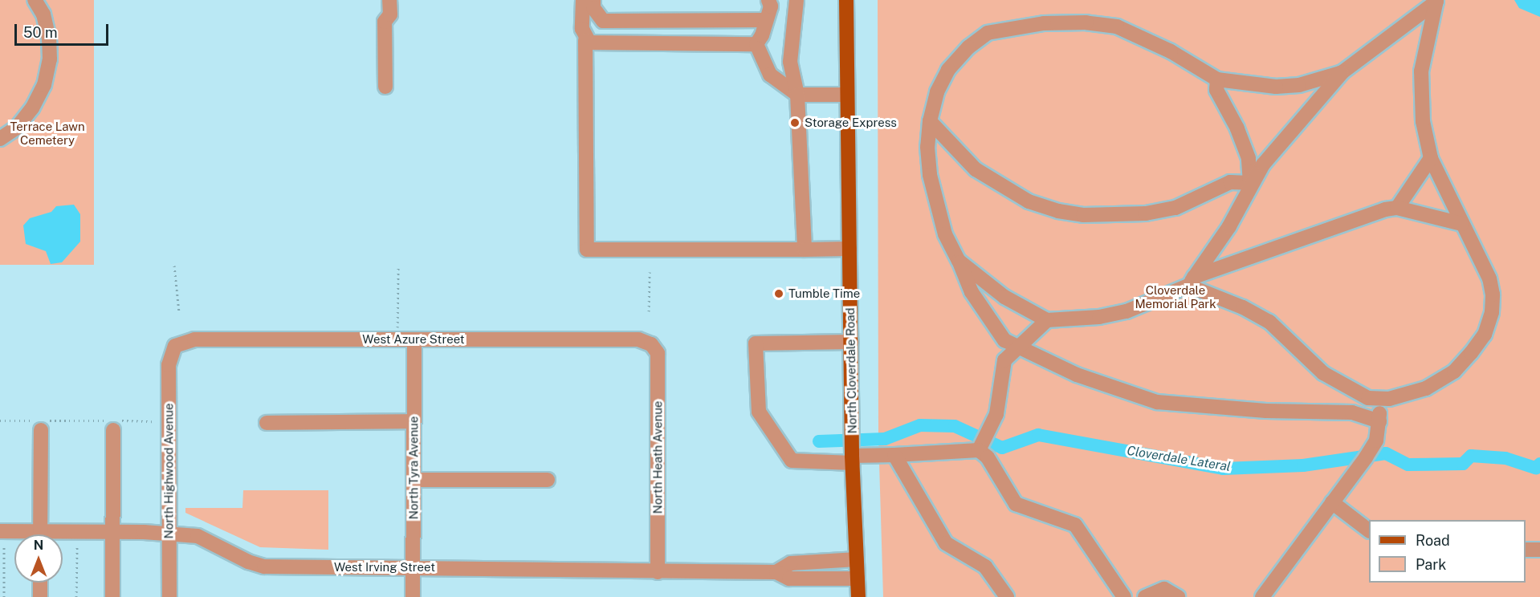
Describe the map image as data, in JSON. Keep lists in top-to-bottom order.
{
  "streets": {
    "main road": ["North Cloverdale Road"],
    "street": [
      "West Azure Street",
      "North Heath Avenue",
      "North Tyra Avenue",
      "North Highwood Avenue",
      "West Irving Street"
    ]
  },
  "crossings": [
    ["West Azure Street", "North Heath Avenue"],
    ["West Azure Street", "North Tyra Avenue"],
    ["West Azure Street", "North Highwood Avenue"],
    ["North Cloverdale Road", "West Irving Street"],
    ["North Heath Avenue", "West Irving Street"],
    ["North Tyra Avenue", "West Irving Street"],
    ["North Highwood Avenue", "West Irving Street"]
  ],
  "water": ["Cloverdale Lateral"],
  "parks": ["Terrace Lawn Cemetery", "Cloverdale Memorial Park"],
  "places": ["Storage Express", "Tumble Time"],
  "legend": ["Road", "Park"],
  "scale_bar": "50 m",
  "north": "top"
}
